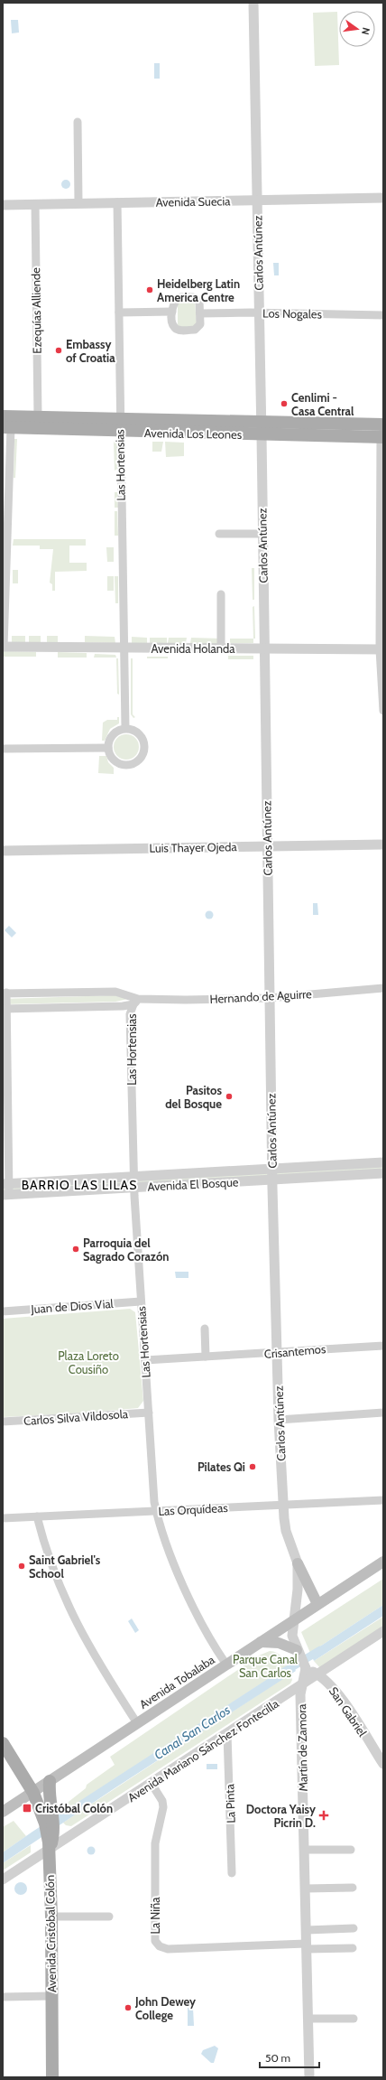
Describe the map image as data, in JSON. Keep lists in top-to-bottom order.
{
  "streets": {
    "main road": ["Avenida Los Leones", "Avenida Tobalaba", "Avenida Cristóbal Colón"],
    "street": [
      "Avenida Suecia",
      "Carlos Antúnez",
      "Ezequías Alliende",
      "Los Nogales",
      "Las Hortensias",
      "Avenida Holanda",
      "Luis Thayer Ojeda",
      "Hernando de Aguirre",
      "Avenida El Bosque",
      "Juan de Dios Vial",
      "Crisantemos",
      "Carlos Silva Vildosola",
      "Las Orquídeas",
      "San Gabriel",
      "Martín de Zamora",
      "Avenida Mariano Sánchez Fontecilla",
      "La Pinta",
      "La Niña"
    ]
  },
  "crossings": [
    ["Avenida Suecia", "Carlos Antúnez"],
    ["Avenida Suecia", "Ezequías Alliende"],
    ["Avenida Suecia", "Las Hortensias"],
    ["Carlos Antúnez", "Los Nogales"],
    ["Carlos Antúnez", "Avenida Los Leones"],
    ["Carlos Antúnez", "Avenida Holanda"],
    ["Carlos Antúnez", "Luis Thayer Ojeda"],
    ["Carlos Antúnez", "Hernando de Aguirre"],
    ["Carlos Antúnez", "Avenida El Bosque"],
    ["Carlos Antúnez", "Crisantemos"],
    ["Carlos Antúnez", "Las Orquídeas"],
    ["Carlos Antúnez", "Avenida Tobalaba"],
    ["Carlos Antúnez", "San Gabriel"],
    ["Carlos Antúnez", "Martín de Zamora"],
    ["Ezequías Alliende", "Avenida Los Leones"],
    ["Avenida Los Leones", "Las Hortensias"],
    ["Las Hortensias", "Avenida Holanda"],
    ["Las Hortensias", "Hernando de Aguirre"],
    ["Las Hortensias", "Avenida El Bosque"],
    ["Las Hortensias", "Juan de Dios Vial"],
    ["Las Hortensias", "Crisantemos"],
    ["Las Hortensias", "Carlos Silva Vildosola"],
    ["Las Hortensias", "Las Orquídeas"],
    ["Las Hortensias", "Avenida Tobalaba"],
    ["Avenida Tobalaba", "Avenida Cristóbal Colón"],
    ["San Gabriel", "Martín de Zamora"],
    ["San Gabriel", "Avenida Mariano Sánchez Fontecilla"],
    ["Martín de Zamora", "Avenida Mariano Sánchez Fontecilla"],
    ["Martín de Zamora", "La Niña"],
    ["Avenida Mariano Sánchez Fontecilla", "La Pinta"],
    ["Avenida Mariano Sánchez Fontecilla", "La Niña"],
    ["Avenida Mariano Sánchez Fontecilla", "Avenida Cristóbal Colón"]
  ],
  "districts": ["BARRIO LAS LILAS"],
  "water": ["Canal San Carlos"],
  "parks": ["Plaza Loreto Cousiño", "Parque Canal San Carlos"],
  "places": {
    "other": [
      "Heidelberg Latin America Centre",
      "Embassy of Croatia",
      "Cenlimi - Casa Central",
      "Pasitos del Bosque",
      "Parroquia del Sagrado Corazón",
      "Pilates Qi",
      "Saint Gabriel's School",
      "John Dewey College"
    ],
    "transit": ["Cristóbal Colón"],
    "health": ["Doctora Yaisy Picrin D."]
  },
  "scale_bar": "50 m",
  "north": "right"
}
